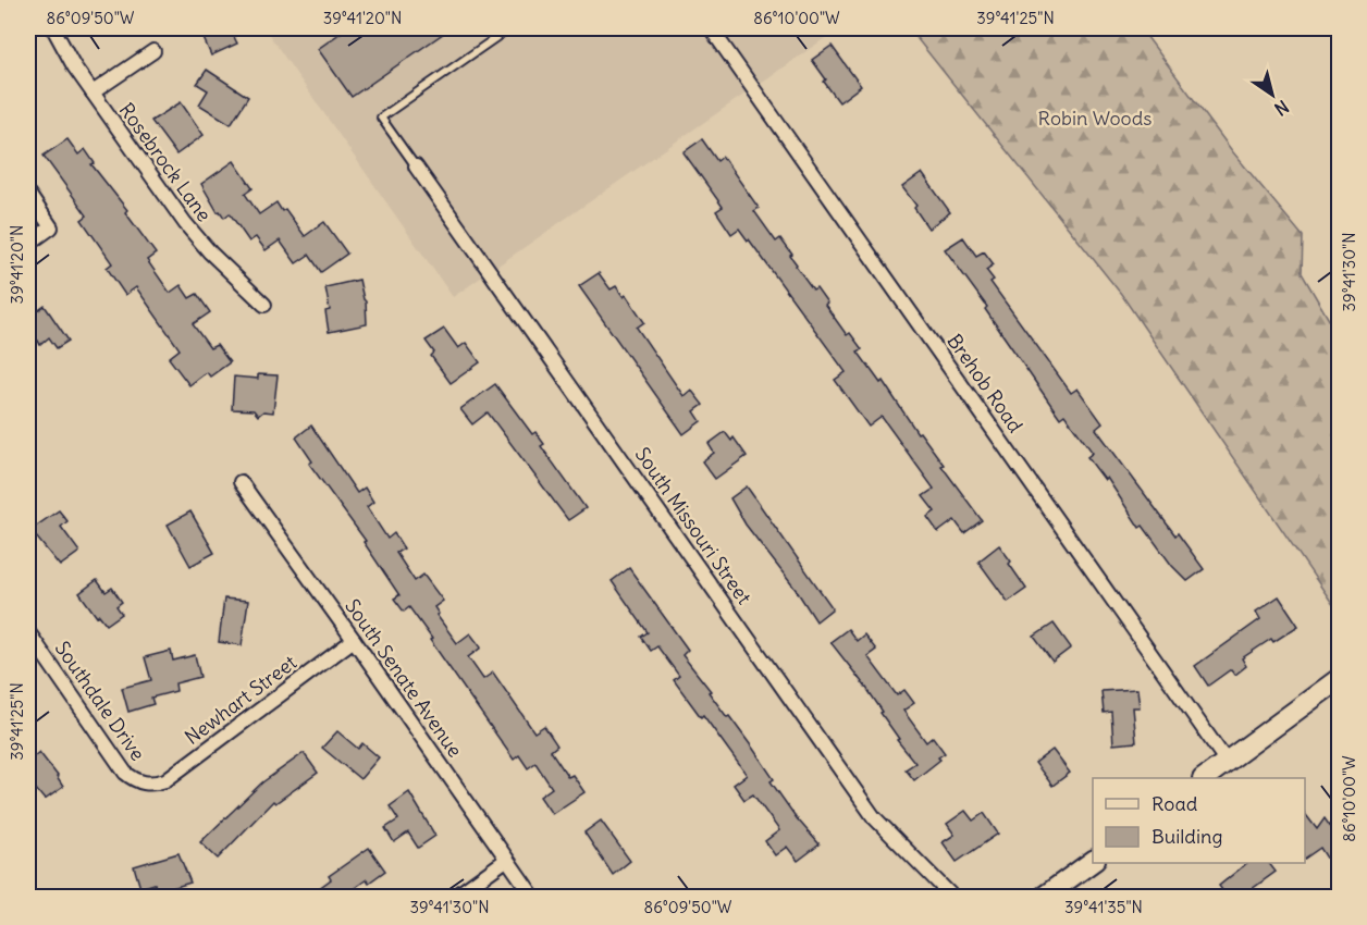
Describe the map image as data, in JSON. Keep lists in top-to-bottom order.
{
  "streets": {
    "street": [
      "Rosebrock Lane",
      "Brehob Road",
      "South Missouri Street",
      "South Senate Avenue",
      "Newhart Street",
      "Southdale Drive"
    ]
  },
  "crossings": [
    ["South Senate Avenue", "Newhart Street"],
    ["Newhart Street", "Southdale Drive"]
  ],
  "parks": ["Robin Woods"],
  "legend": ["Road", "Building"],
  "north": "bottom right",
  "coordinates": [
    "86°09'50\"W",
    "39°41'20\"N",
    "86°10'00\"W",
    "39°41'25\"N",
    "39°41'30\"N",
    "39°41'35\"N"
  ]
}
